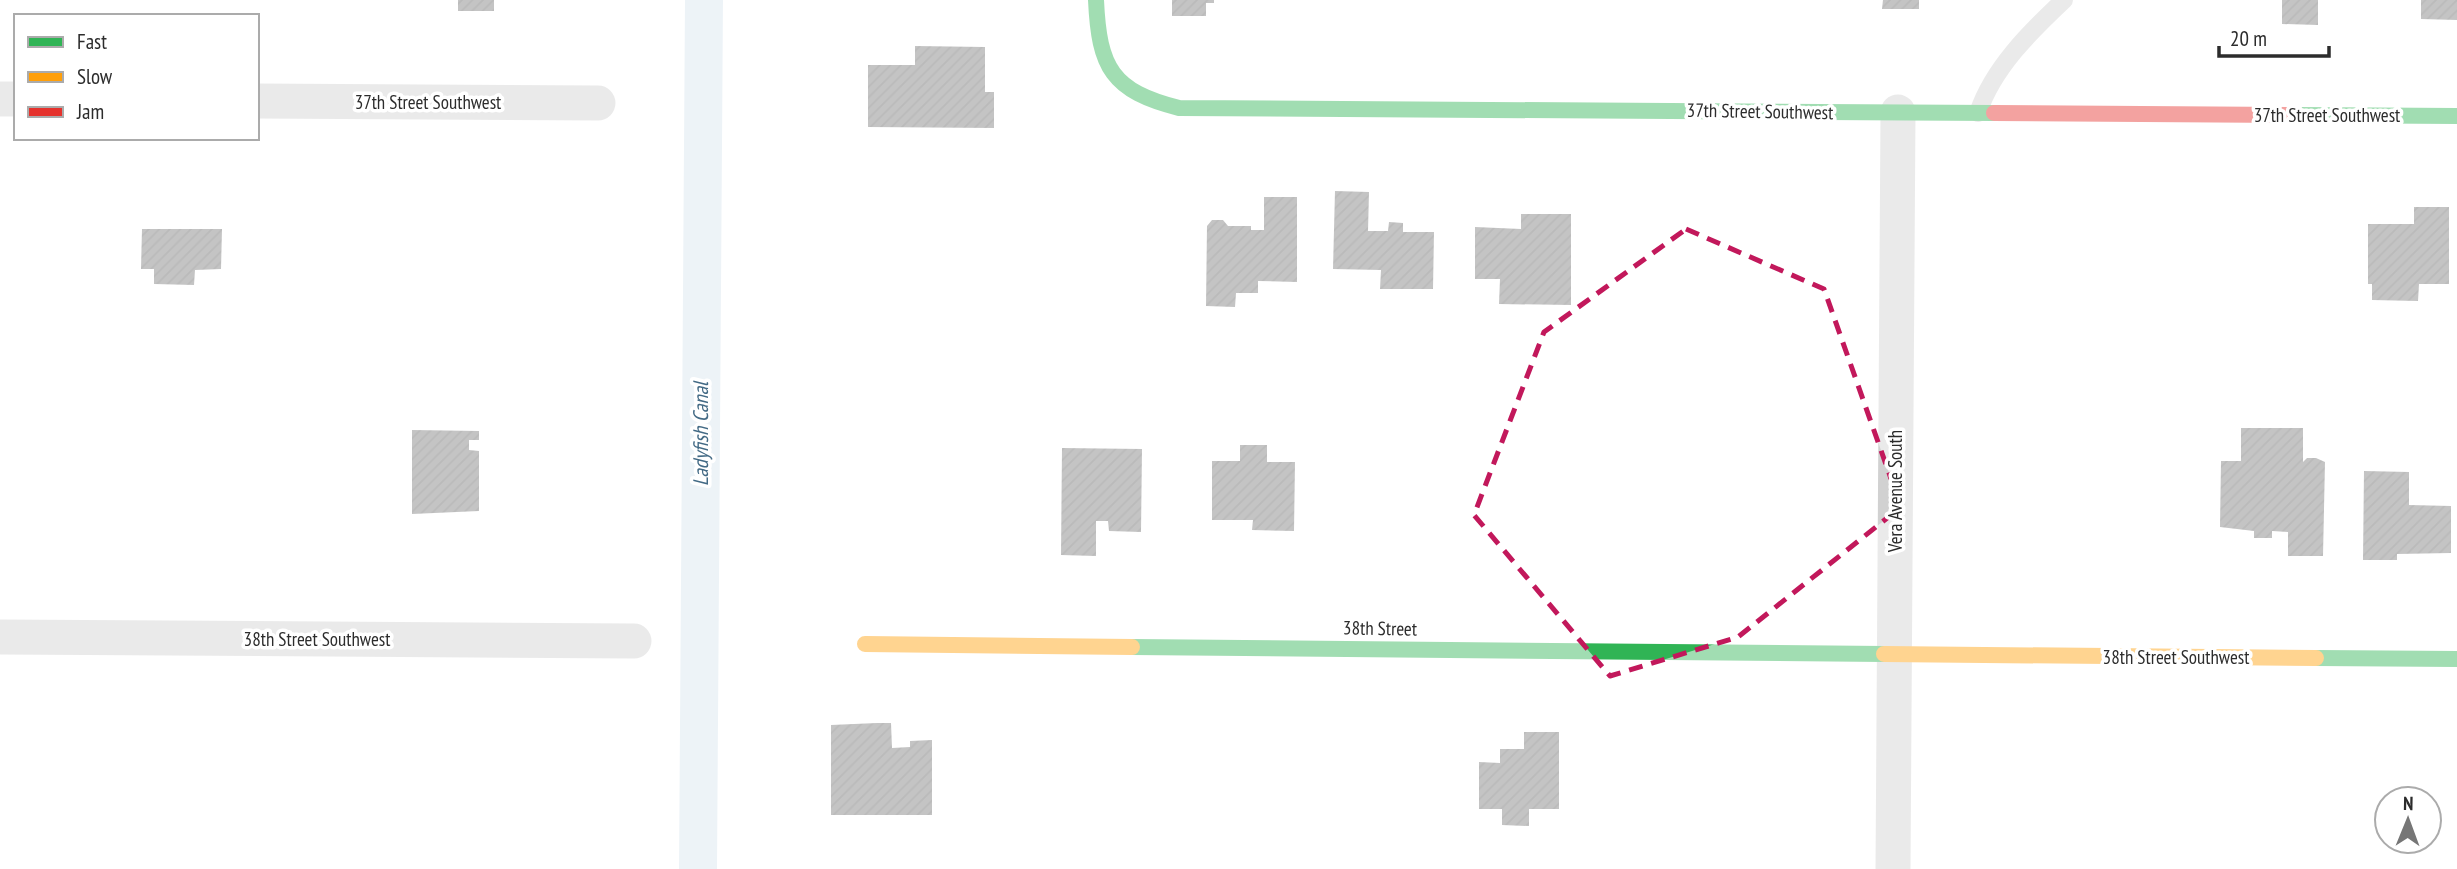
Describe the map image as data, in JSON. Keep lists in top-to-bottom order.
{
  "streets": {
    "street": [
      "37th Street Southwest",
      "Vera Avenue South",
      "38th Street",
      "38th Street Southwest"
    ]
  },
  "crossings": [
    ["37th Street Southwest", "Vera Avenue South"],
    ["Vera Avenue South", "38th Street"],
    ["Vera Avenue South", "38th Street Southwest"],
    ["38th Street", "38th Street Southwest"]
  ],
  "water": ["Ladyfish Canal"],
  "legend": ["Fast", "Slow", "Jam"],
  "scale_bar": "20 m",
  "north": "top"
}
